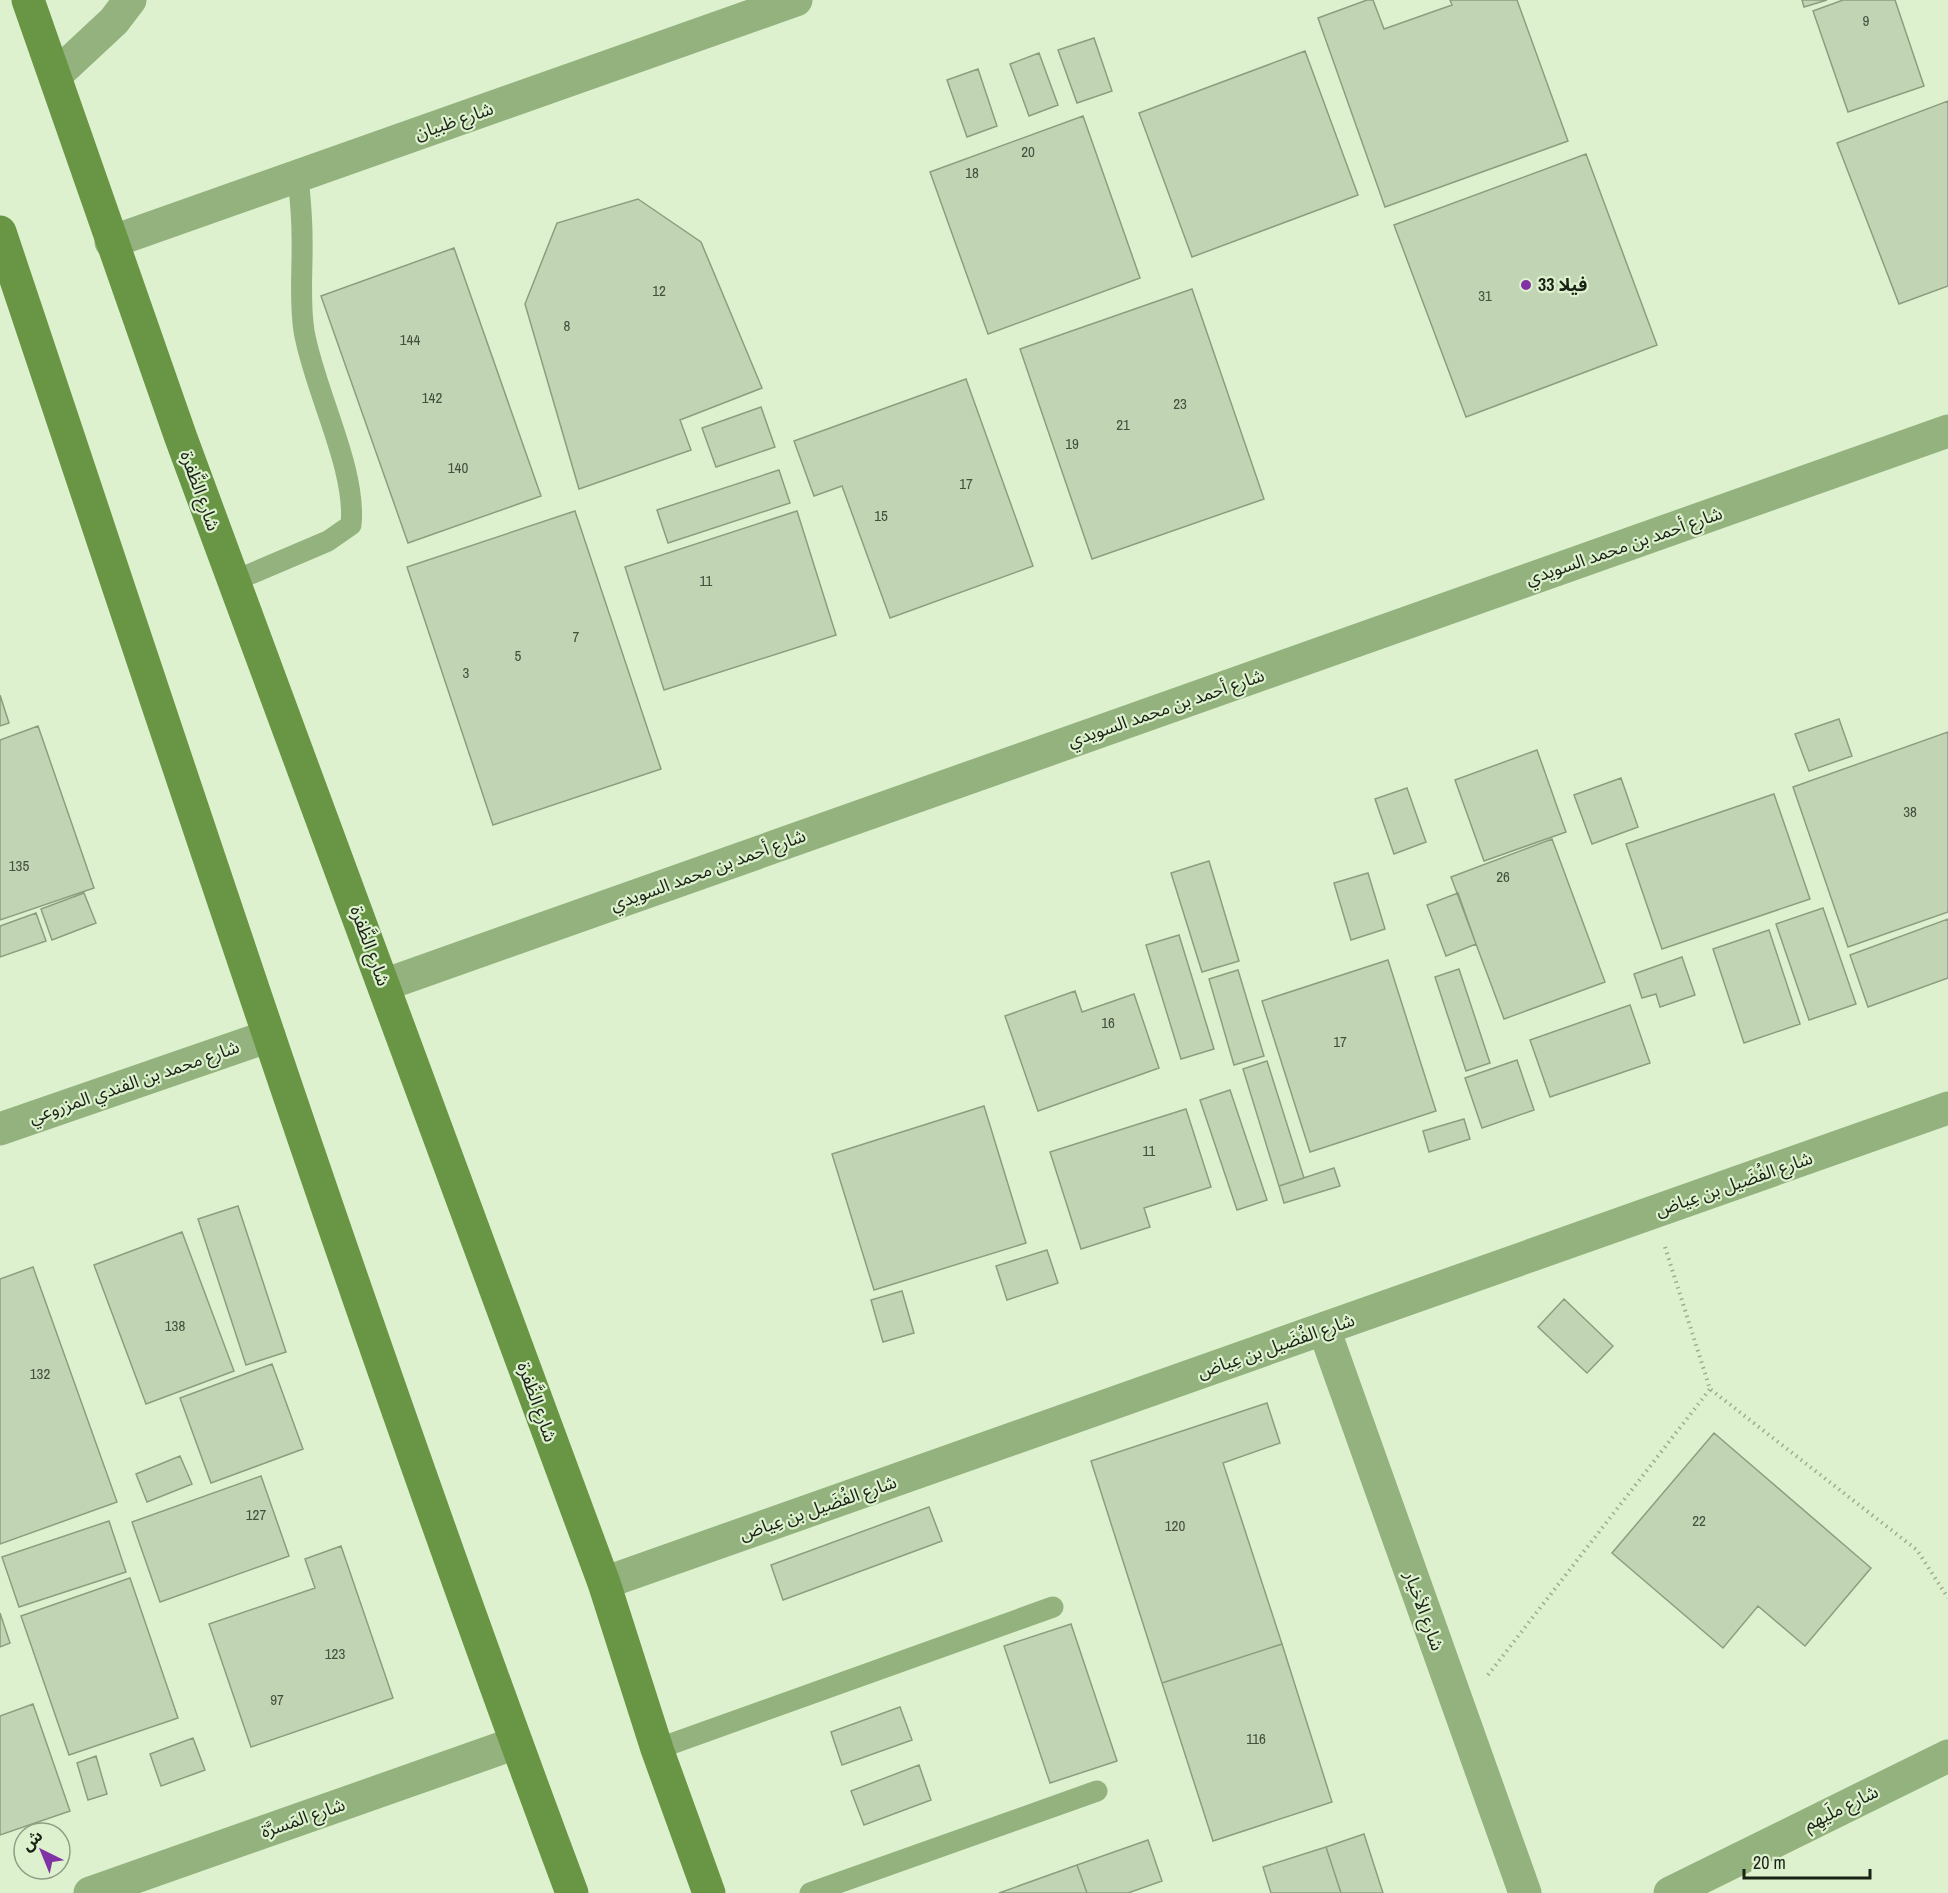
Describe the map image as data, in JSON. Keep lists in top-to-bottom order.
{
  "streets": {
    "main road": ["شارع الظَّفرة"],
    "street": [
      "شارع ظبيان",
      "شارع أحمد بن محمد السويدي",
      "شارع محمد بن الفندي المزروعي",
      "شارع الفُضَيل بن عِياض",
      "شارع الأخيار",
      "شارع ملَيهِم",
      "شارع المَسرَّة"
    ]
  },
  "crossings": [
    ["شارع ظبيان", "شارع الظَّفرة"],
    ["شارع الظَّفرة", "شارع أحمد بن محمد السويدي"],
    ["شارع الظَّفرة", "شارع الفُضَيل بن عِياض"],
    ["شارع الفُضَيل بن عِياض", "شارع الأخيار"]
  ],
  "places": ["فيلا 33"],
  "house_numbers": [
    "9",
    "20",
    "18",
    "12",
    "31",
    "8",
    "144",
    "142",
    "23",
    "21",
    "19",
    "140",
    "17",
    "15",
    "11",
    "7",
    "5",
    "3",
    "38",
    "135",
    "26",
    "16",
    "17",
    "11",
    "138",
    "132",
    "127",
    "22",
    "120",
    "123",
    "97",
    "116"
  ],
  "scale_bar": "20 m",
  "north": "top left"
}
